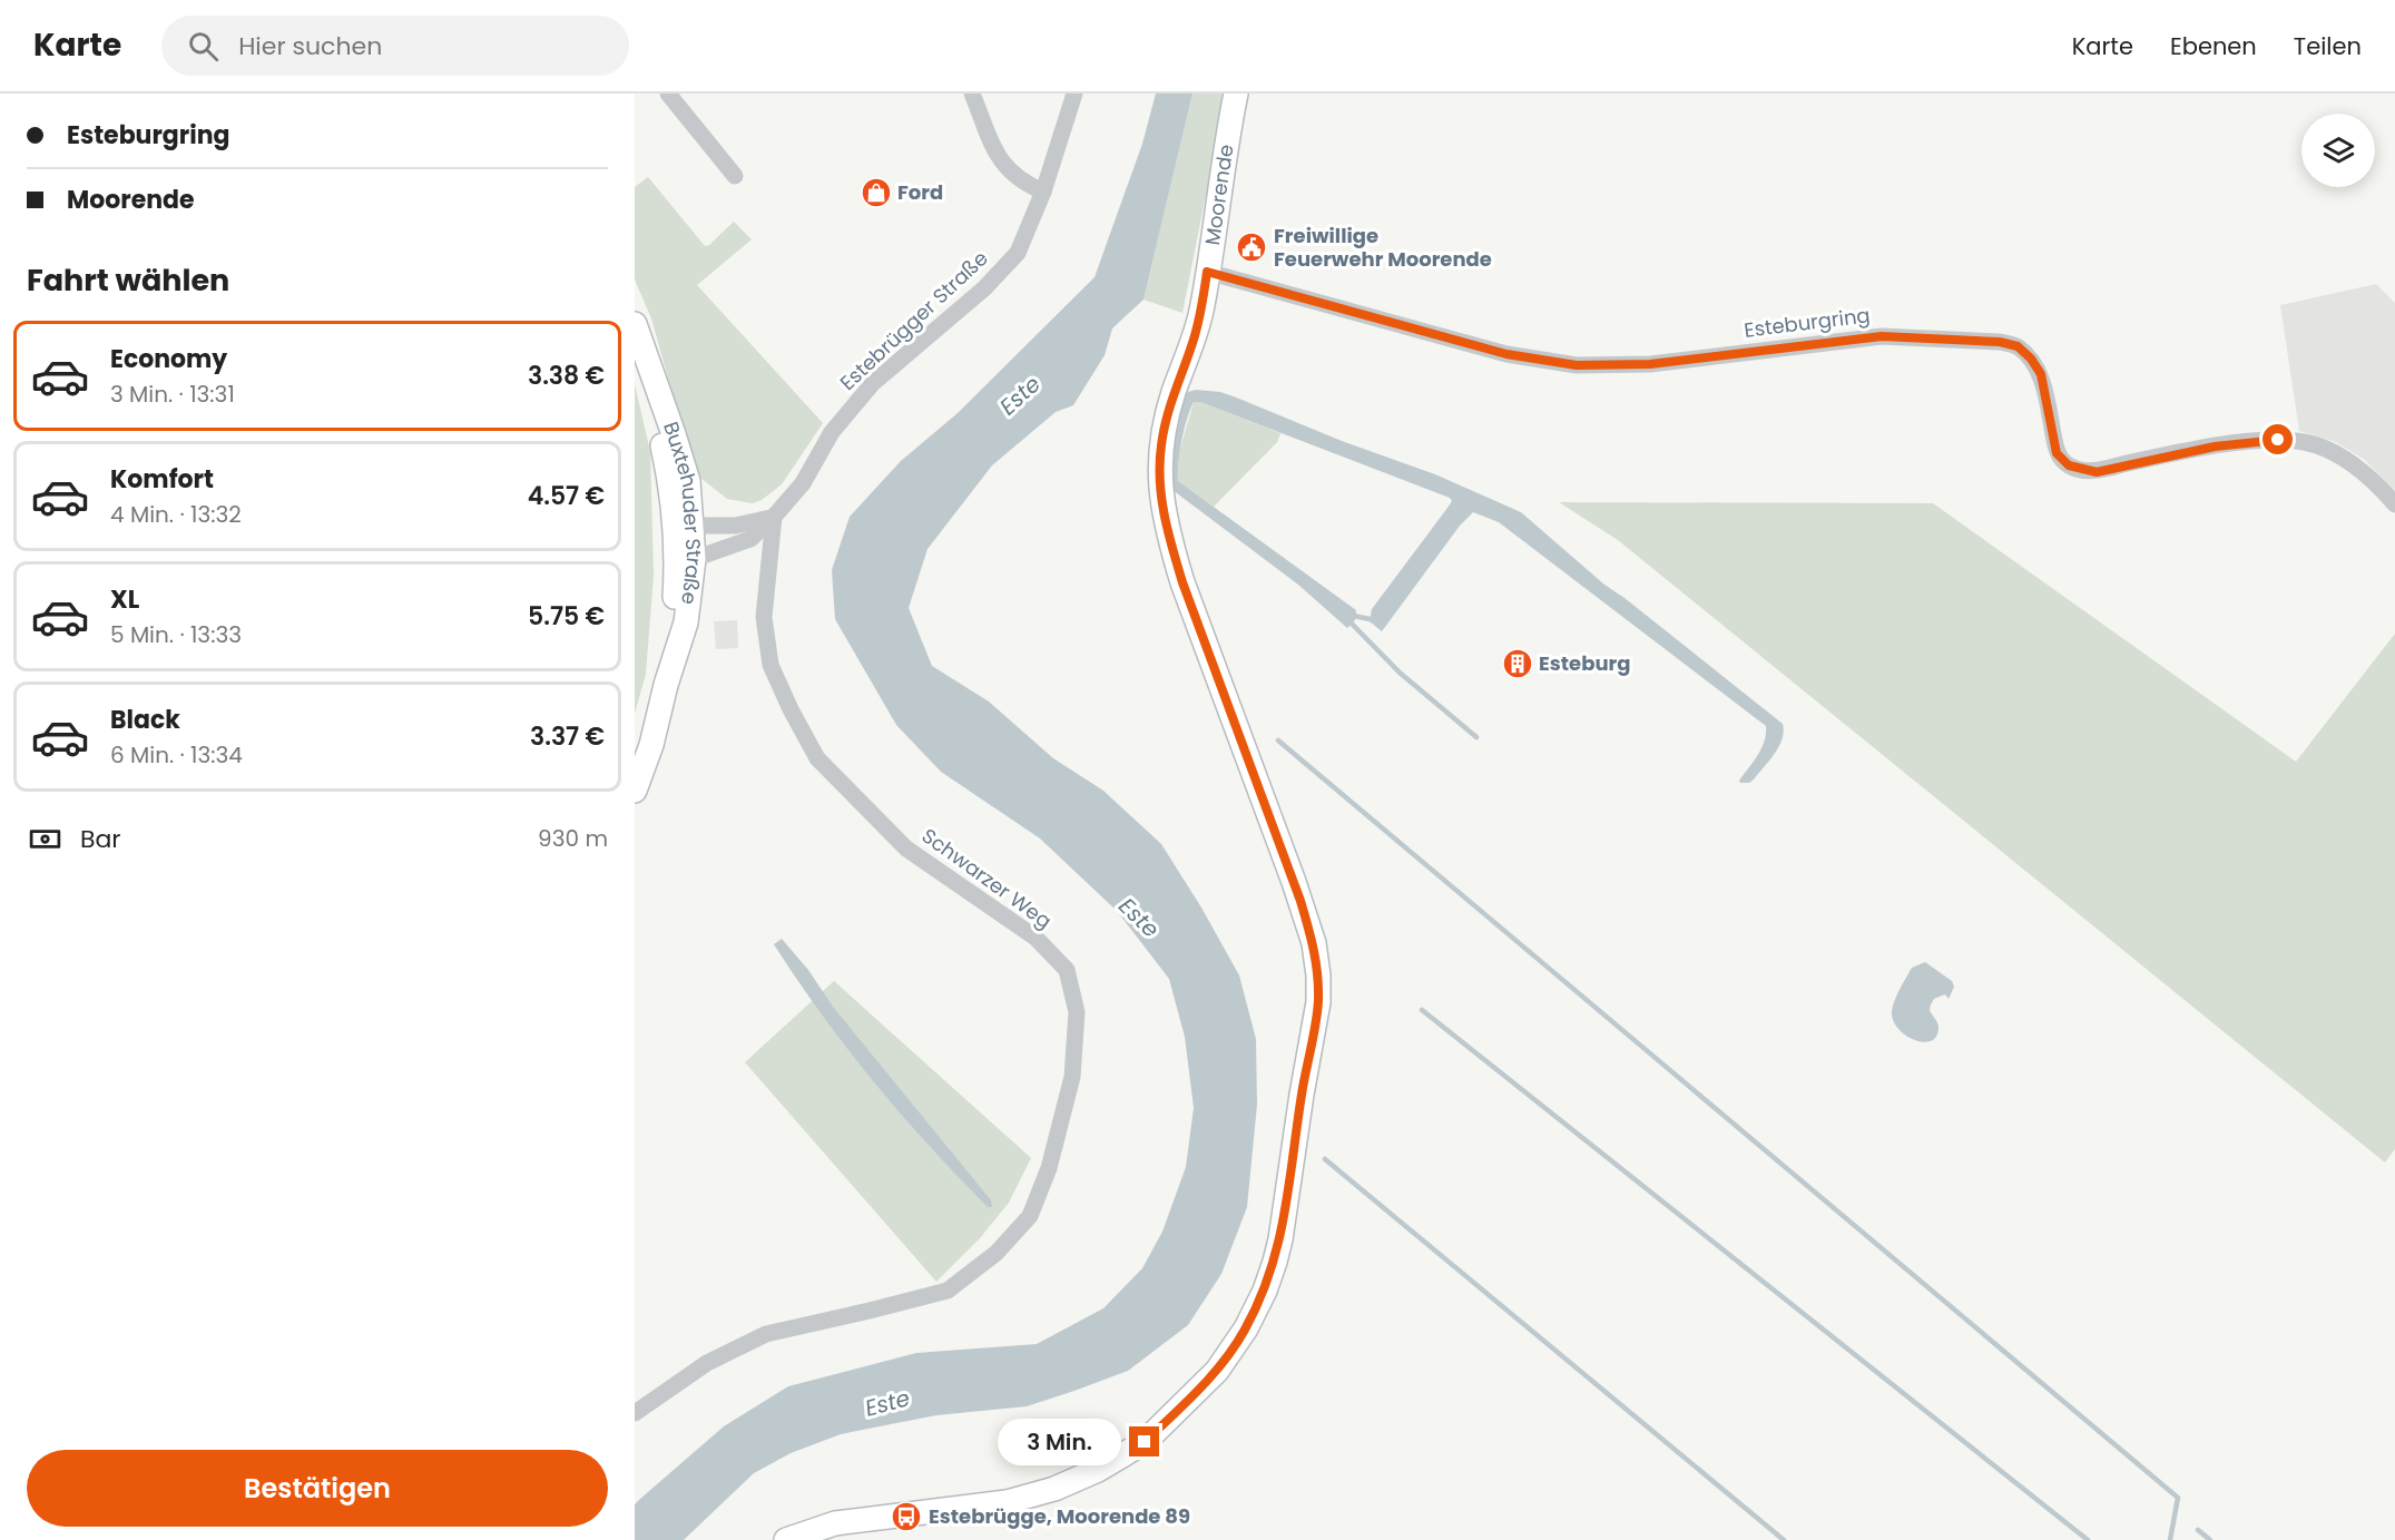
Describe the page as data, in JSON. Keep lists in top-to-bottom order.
{
  "streets": {
    "street": [
      "Moorende",
      "Estebrügger Straße",
      "Esteburgring",
      "Buxtehuder Straße",
      "Schwarzer Weg"
    ]
  },
  "crossings": [
    ["Moorende", "Esteburgring"],
    ["Estebrügger Straße", "Buxtehuder Straße"],
    ["Estebrügger Straße", "Schwarzer Weg"]
  ],
  "water": ["Este"],
  "places": {
    "shop": ["Ford"],
    "public building": ["Freiwillige Feuerwehr Moorende"],
    "building": ["Esteburg"],
    "bus stop": ["Estebrügge, Moorende 89"]
  },
  "page": {
    "header": "Karte",
    "search": "Hier suchen",
    "nav": ["Karte", "Ebenen", "Teilen"],
    "banner": ["Esteburgring", "Moorende"],
    "heading": "Fahrt wählen",
    "list": [
      {
        "name": "Economy",
        "note": "3 Min. · 13:31",
        "value": "3.38 €"
      },
      {
        "name": "Komfort",
        "note": "4 Min. · 13:32",
        "value": "4.57 €"
      },
      {
        "name": "XL",
        "note": "5 Min. · 13:33",
        "value": "5.75 €"
      },
      {
        "name": "Black",
        "note": "6 Min. · 13:34",
        "value": "3.37 €"
      }
    ],
    "pay": ["Bar", "930 m"],
    "bubble": "3 Min.",
    "buttons": "Bestätigen"
  }
}
